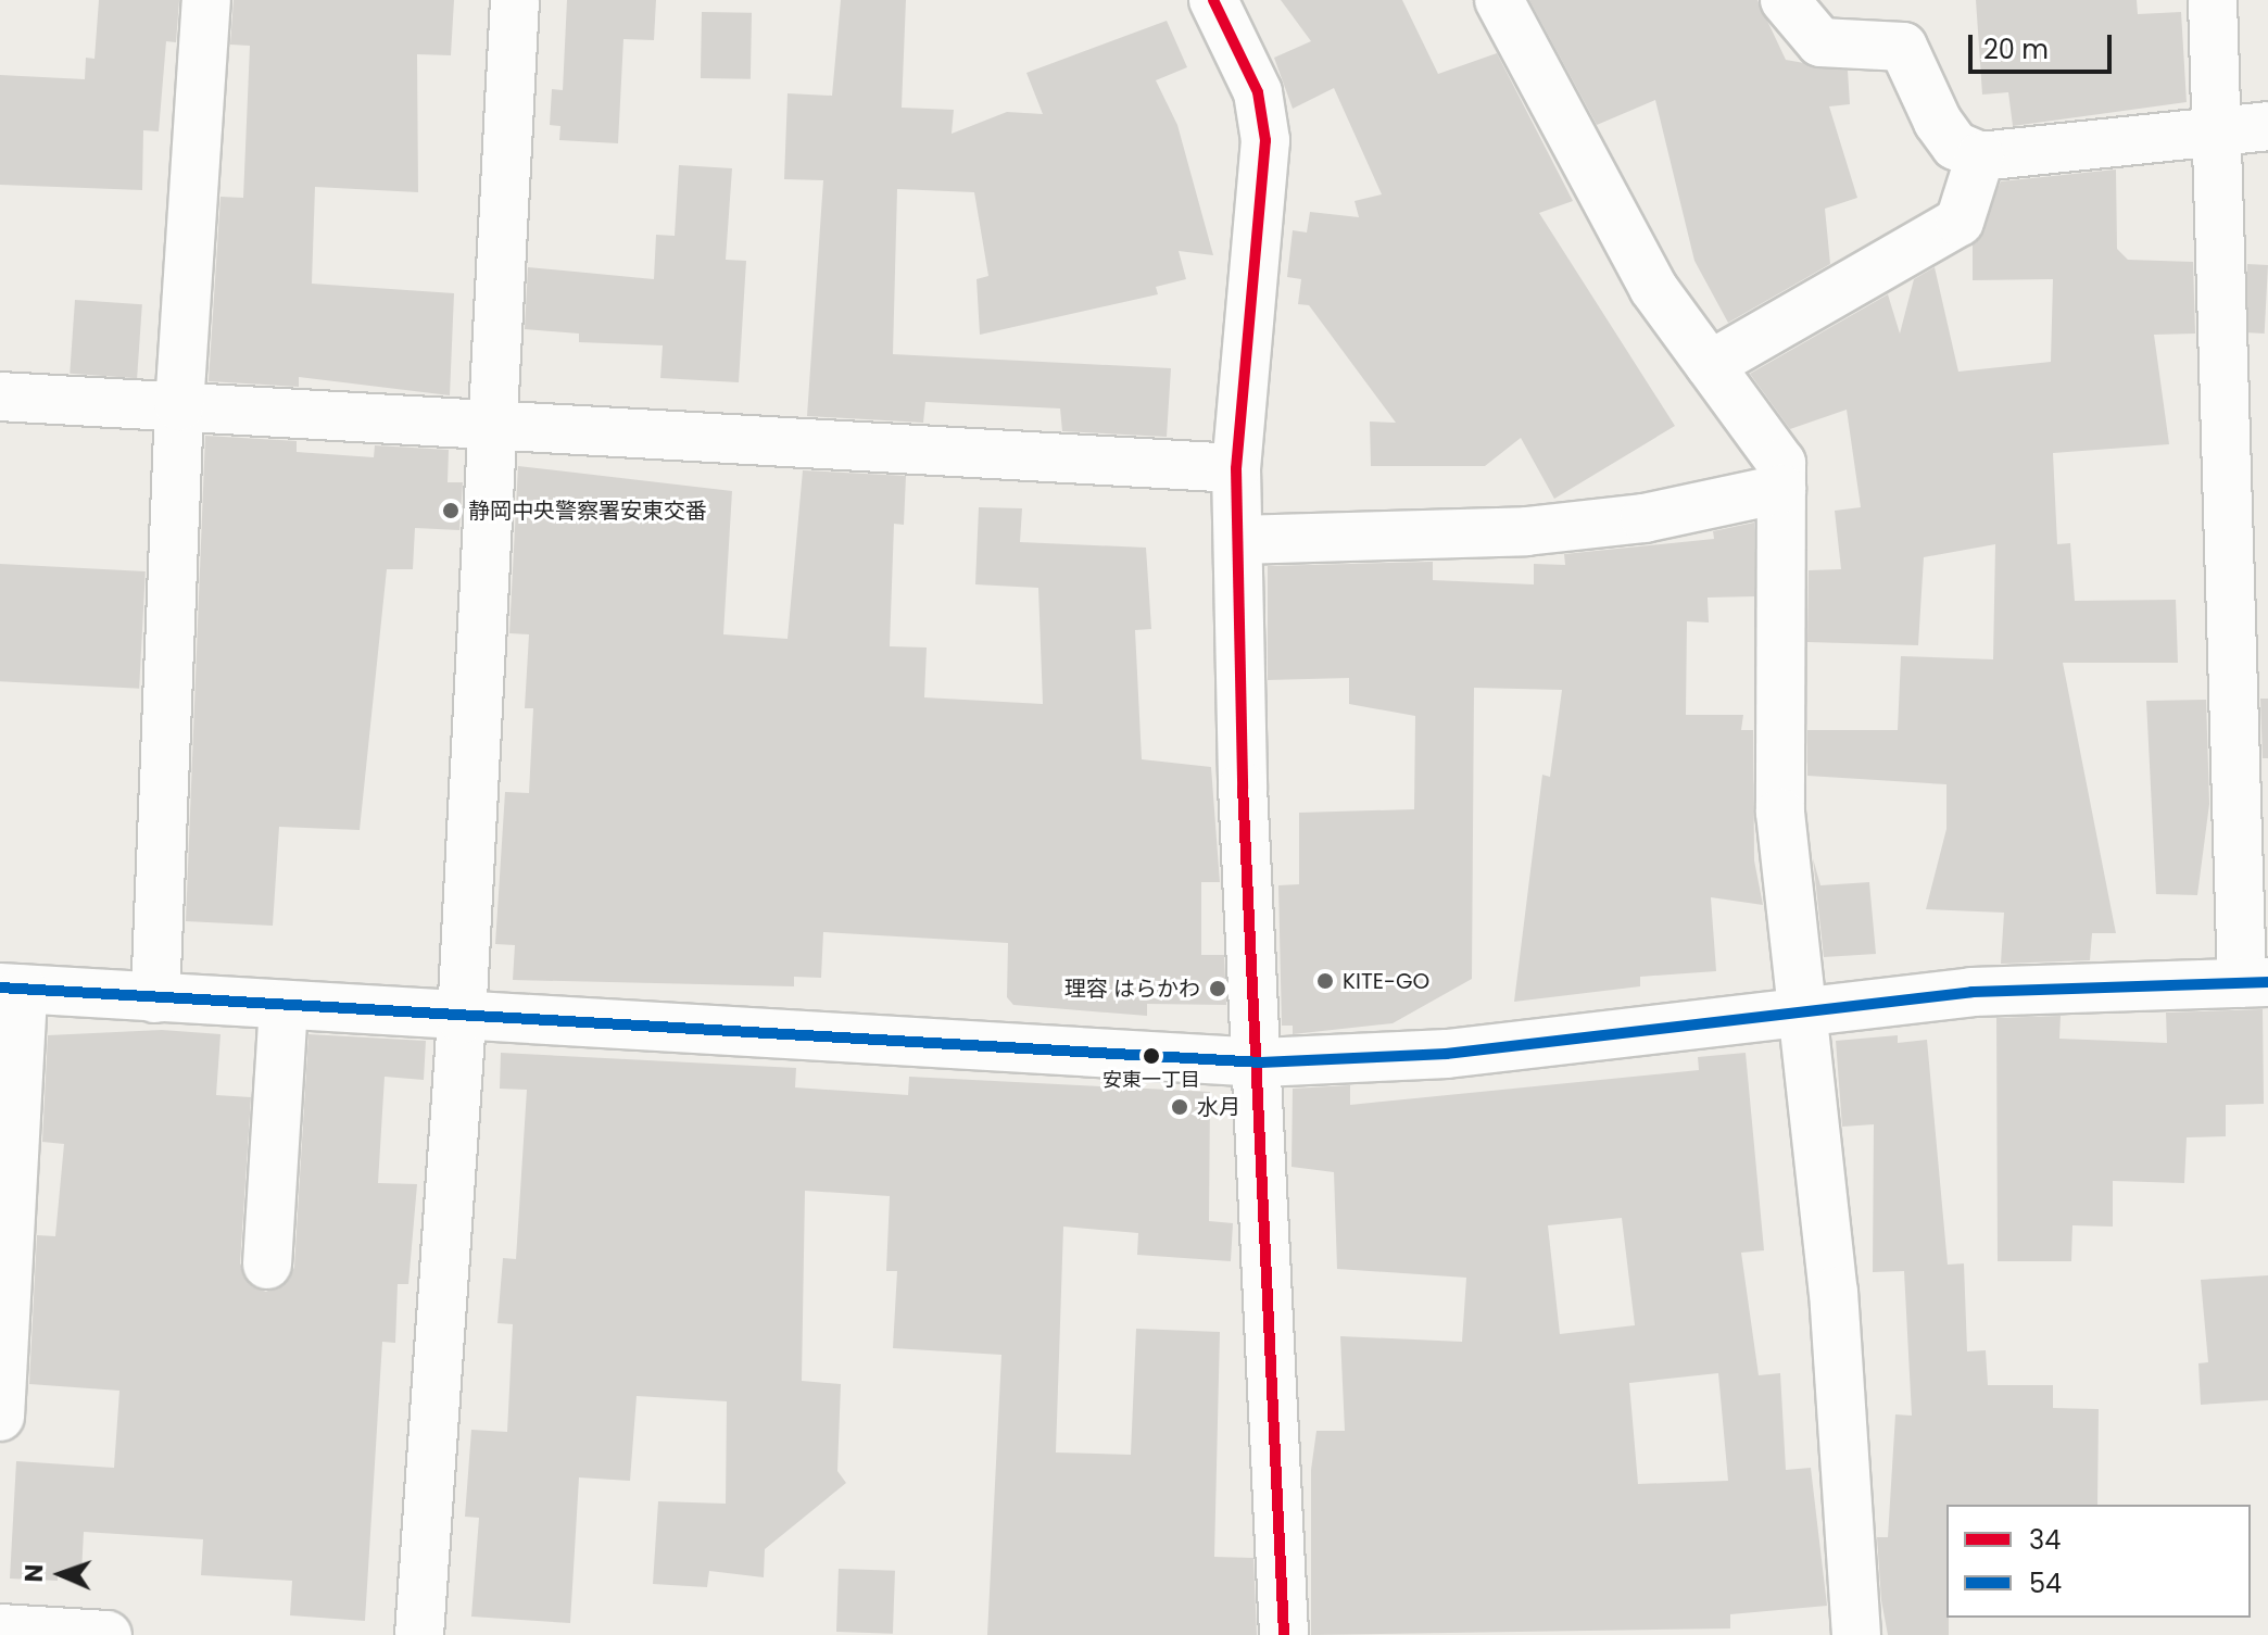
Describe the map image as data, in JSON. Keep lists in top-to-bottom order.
{
  "places": [
    "静岡中央警察署安東交番",
    "KITE-GO",
    "理容 はらかわ",
    "安東一丁目",
    "水月"
  ],
  "lines": ["transit line 34", "transit line 54"],
  "legend": ["34", "54"],
  "scale_bar": "20 m",
  "north": "left"
}
